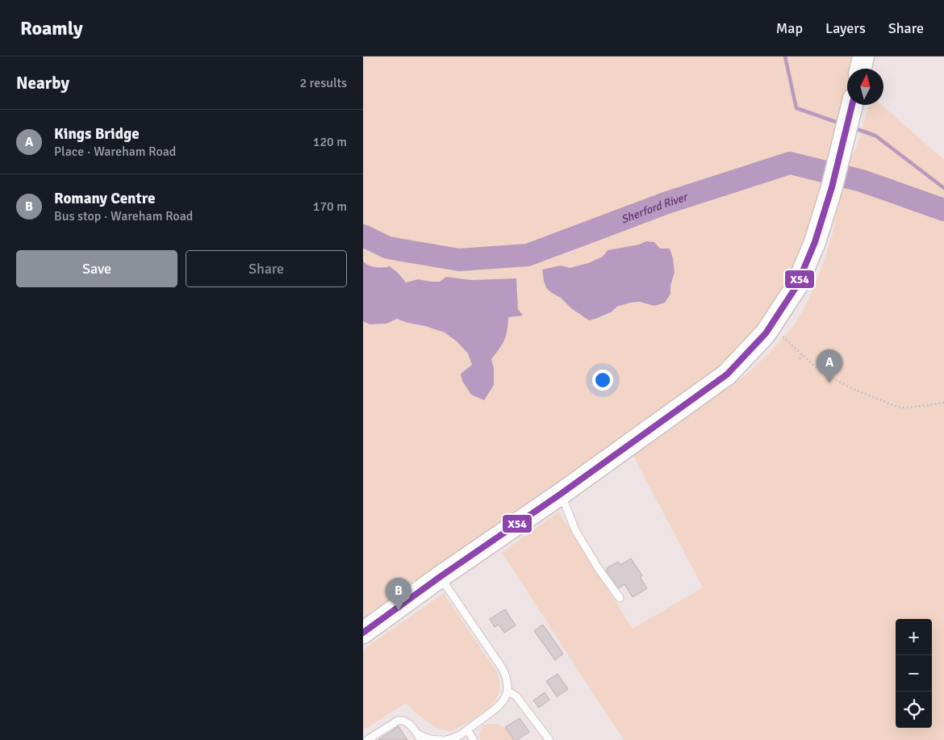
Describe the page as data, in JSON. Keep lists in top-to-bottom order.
{
  "water": ["Sherford River"],
  "lines": ["transit line X54"],
  "north": "top",
  "page": {
    "header": "Roamly",
    "nav": ["Map", "Layers", "Share"],
    "heading": ["Nearby", "2 results"],
    "list": [
      {
        "mark": "A",
        "name": "Kings Bridge",
        "note": "Place · Wareham Road",
        "value": "120 m"
      },
      {
        "mark": "B",
        "name": "Romany Centre",
        "note": "Bus stop · Wareham Road",
        "value": "170 m"
      }
    ],
    "buttons": ["Save", "Share"],
    "pins": ["A", "B"],
    "map_buttons": ["+", "−"]
  }
}
